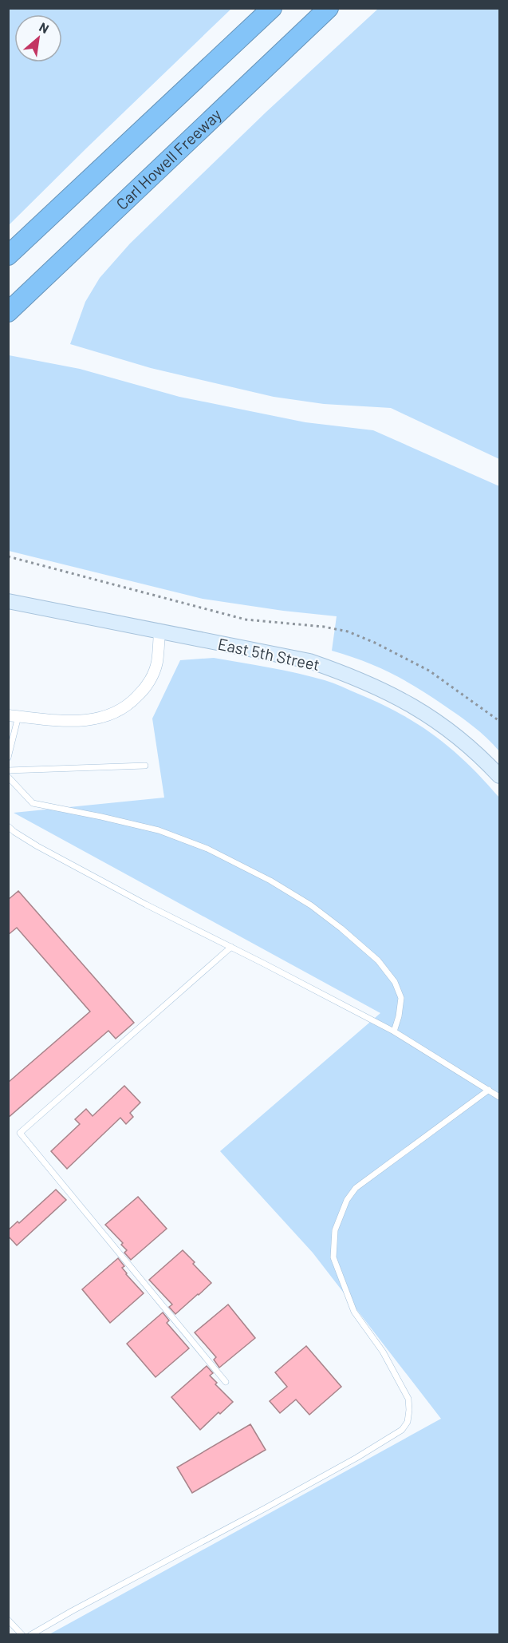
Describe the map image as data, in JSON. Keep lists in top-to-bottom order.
{
  "streets": {
    "highway": ["Carl Howell Freeway"],
    "main road": ["East 5th Street"]
  },
  "north": "top right"
}
